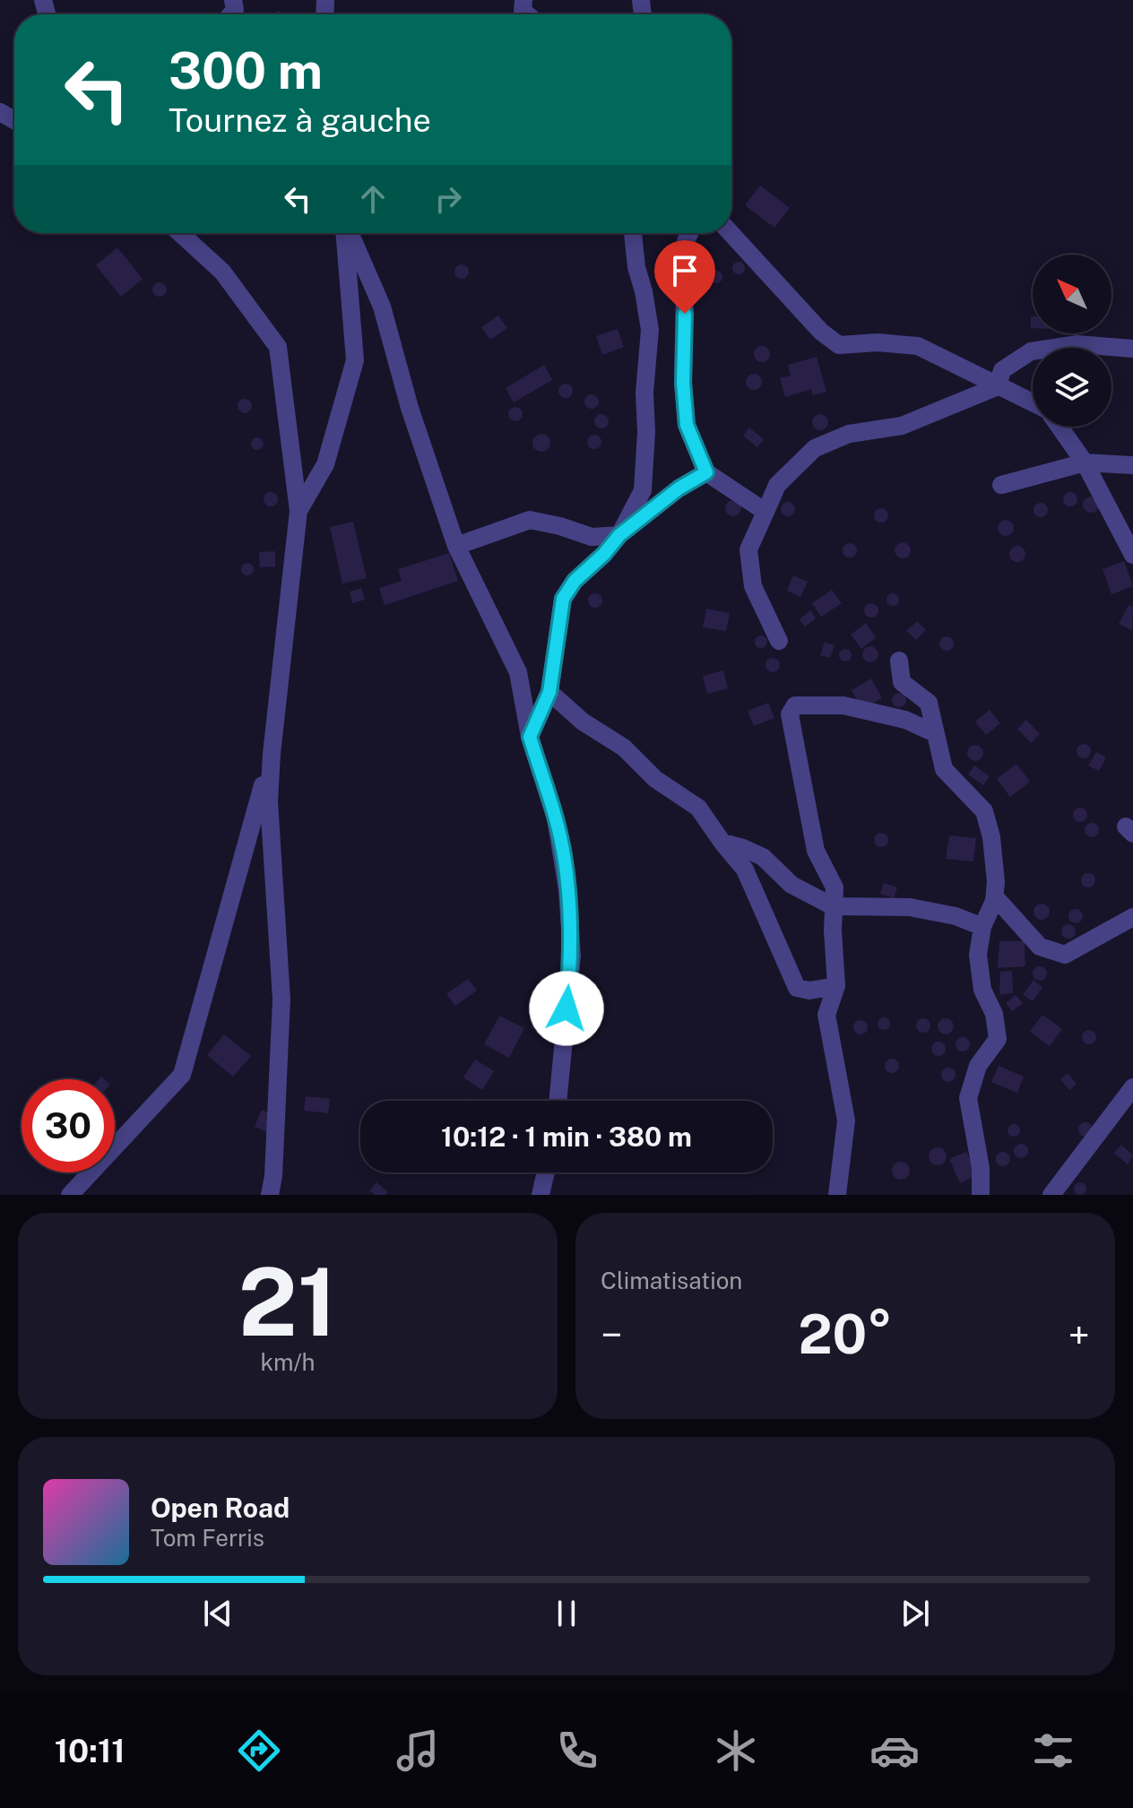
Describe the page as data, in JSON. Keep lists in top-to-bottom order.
{
  "north": "top left",
  "page": {
    "turn": ["300 m", "Tournez à gauche"],
    "limit": "30",
    "trip": "10:12 · 1 min · 380 m",
    "tile": [
      ["21", "km/h"],
      "Climatisation"
    ],
    "heat": ["−", "20°", "+"],
    "song": ["Open Road", "Tom Ferris"],
    "tabs": "10:11"
  }
}
